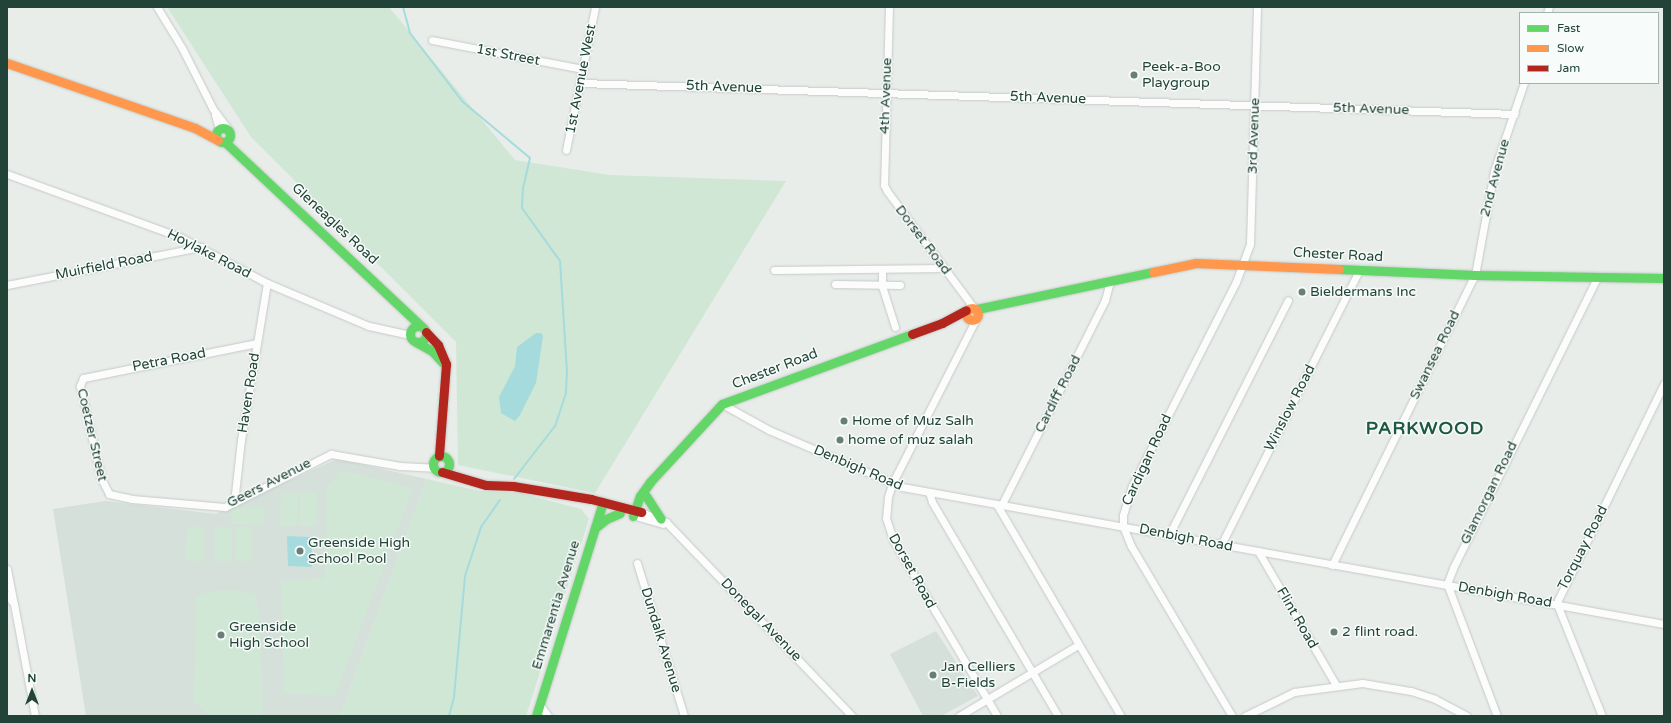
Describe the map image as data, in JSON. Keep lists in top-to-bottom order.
{
  "streets": {
    "street": [
      "1st Street",
      "1st Avenue West",
      "5th Avenue",
      "4th Avenue",
      "3rd Avenue",
      "2nd Avenue",
      "Gleneagles Road",
      "Dorset Road",
      "Hoylake Road",
      "Chester Road",
      "Muirfield Road",
      "Swansea Road",
      "Petra Road",
      "Haven Road",
      "Cardiff Road",
      "Winslow Road",
      "Coetzer Street",
      "Cardigan Road",
      "Denbigh Road",
      "Geers Avenue",
      "Glamorgan Road",
      "Torquay Road",
      "Emmarentia Avenue",
      "Flint Road",
      "Donegal Avenue",
      "Dundalk Avenue"
    ]
  },
  "crossings": [
    ["1st Street", "1st Avenue West"],
    ["1st Avenue West", "5th Avenue"],
    ["5th Avenue", "4th Avenue"],
    ["5th Avenue", "3rd Avenue"],
    ["5th Avenue", "2nd Avenue"],
    ["4th Avenue", "Dorset Road"],
    ["3rd Avenue", "Chester Road"],
    ["3rd Avenue", "Cardigan Road"],
    ["2nd Avenue", "Chester Road"],
    ["2nd Avenue", "Swansea Road"],
    ["Gleneagles Road", "Geers Avenue"],
    ["Dorset Road", "Chester Road"],
    ["Dorset Road", "Denbigh Road"],
    ["Hoylake Road", "Muirfield Road"],
    ["Hoylake Road", "Haven Road"],
    ["Chester Road", "Swansea Road"],
    ["Chester Road", "Cardiff Road"],
    ["Chester Road", "Winslow Road"],
    ["Chester Road", "Cardigan Road"],
    ["Chester Road", "Denbigh Road"],
    ["Chester Road", "Glamorgan Road"],
    ["Chester Road", "Donegal Avenue"],
    ["Swansea Road", "Denbigh Road"],
    ["Petra Road", "Haven Road"],
    ["Petra Road", "Coetzer Street"],
    ["Haven Road", "Geers Avenue"],
    ["Cardiff Road", "Denbigh Road"],
    ["Winslow Road", "Denbigh Road"],
    ["Coetzer Street", "Geers Avenue"],
    ["Cardigan Road", "Denbigh Road"],
    ["Denbigh Road", "Glamorgan Road"],
    ["Denbigh Road", "Torquay Road"],
    ["Denbigh Road", "Flint Road"]
  ],
  "districts": ["PARKWOOD"],
  "places": [
    "Peek-a-Boo Playgroup",
    "Bieldermans Inc",
    "Home of Muz Salh",
    "home of muz salah",
    "Greenside High School Pool",
    "2 flint road.",
    "Greenside High School",
    "Jan Celliers B-Fields"
  ],
  "legend": ["Fast", "Slow", "Jam"],
  "north": "top"
}
